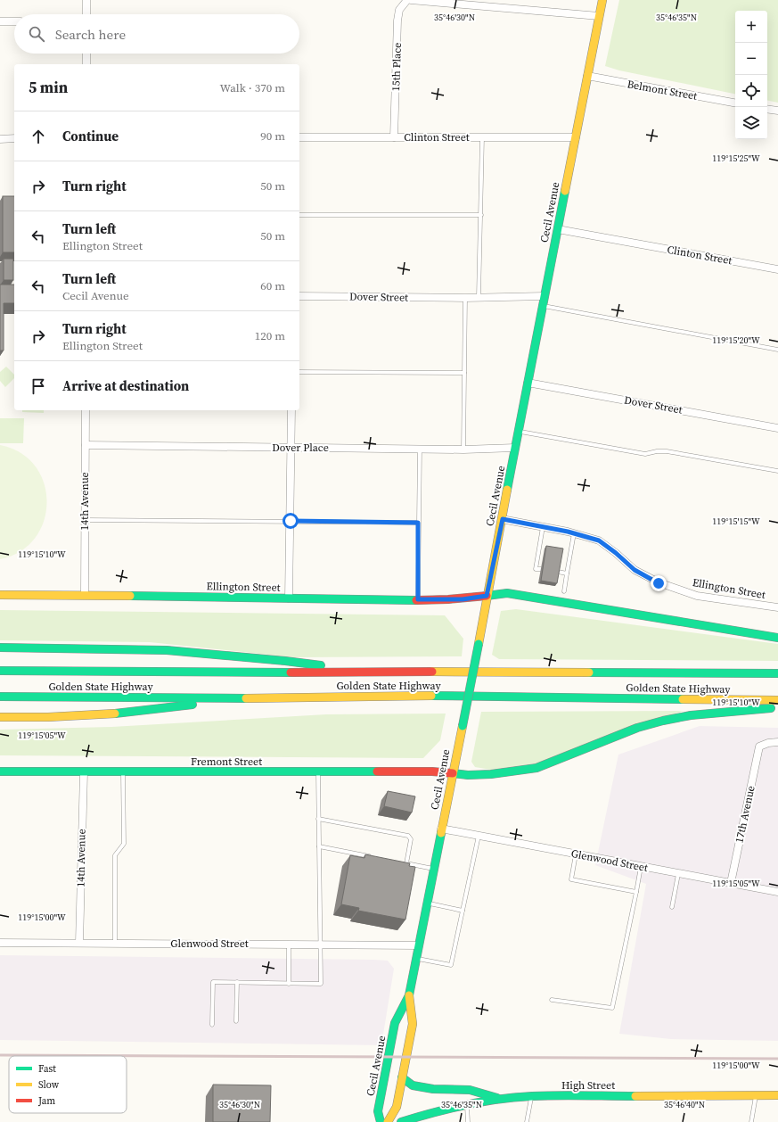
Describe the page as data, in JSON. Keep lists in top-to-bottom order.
{
  "streets": {
    "main road": [
      "Cecil Avenue",
      "Ellington Street",
      "Golden State Highway",
      "Fremont Street",
      "High Street"
    ],
    "street": [
      "15th Place",
      "Belmont Street",
      "Clinton Street",
      "Dover Street",
      "Dover Place",
      "14th Avenue",
      "17th Avenue",
      "Glenwood Street"
    ]
  },
  "crossings": [
    ["15th Place", "Clinton Street"],
    ["Belmont Street", "Cecil Avenue"],
    ["Clinton Street", "Cecil Avenue"],
    ["Cecil Avenue", "Dover Street"],
    ["Cecil Avenue", "Dover Place"],
    ["Cecil Avenue", "Ellington Street"],
    ["Cecil Avenue", "Fremont Street"],
    ["Cecil Avenue", "Glenwood Street"],
    ["Dover Place", "14th Avenue"],
    ["14th Avenue", "Ellington Street"],
    ["14th Avenue", "Fremont Street"],
    ["14th Avenue", "Glenwood Street"],
    ["17th Avenue", "Glenwood Street"]
  ],
  "legend": ["Fast", "Slow", "Jam"],
  "page": {
    "map_buttons": ["+", "−"],
    "search": "Search here",
    "heading": ["5 min", "Walk · 370 m"],
    "list": [
      ["Continue", "90 m"],
      ["Turn right", "50 m"],
      ["Turn left", "Ellington Street", "50 m"],
      ["Turn left", "Cecil Avenue", "60 m"],
      ["Turn right", "Ellington Street", "120 m"],
      "Arrive at destination"
    ]
  },
  "coordinates": [
    "35°46'30\"N",
    "35°46'35\"N",
    "119°15'25\"W",
    "119°15'20\"W",
    "119°15'15\"W",
    "119°15'10\"W",
    "119°15'05\"W",
    "119°15'00\"W",
    "35°46'40\"N"
  ]
}
